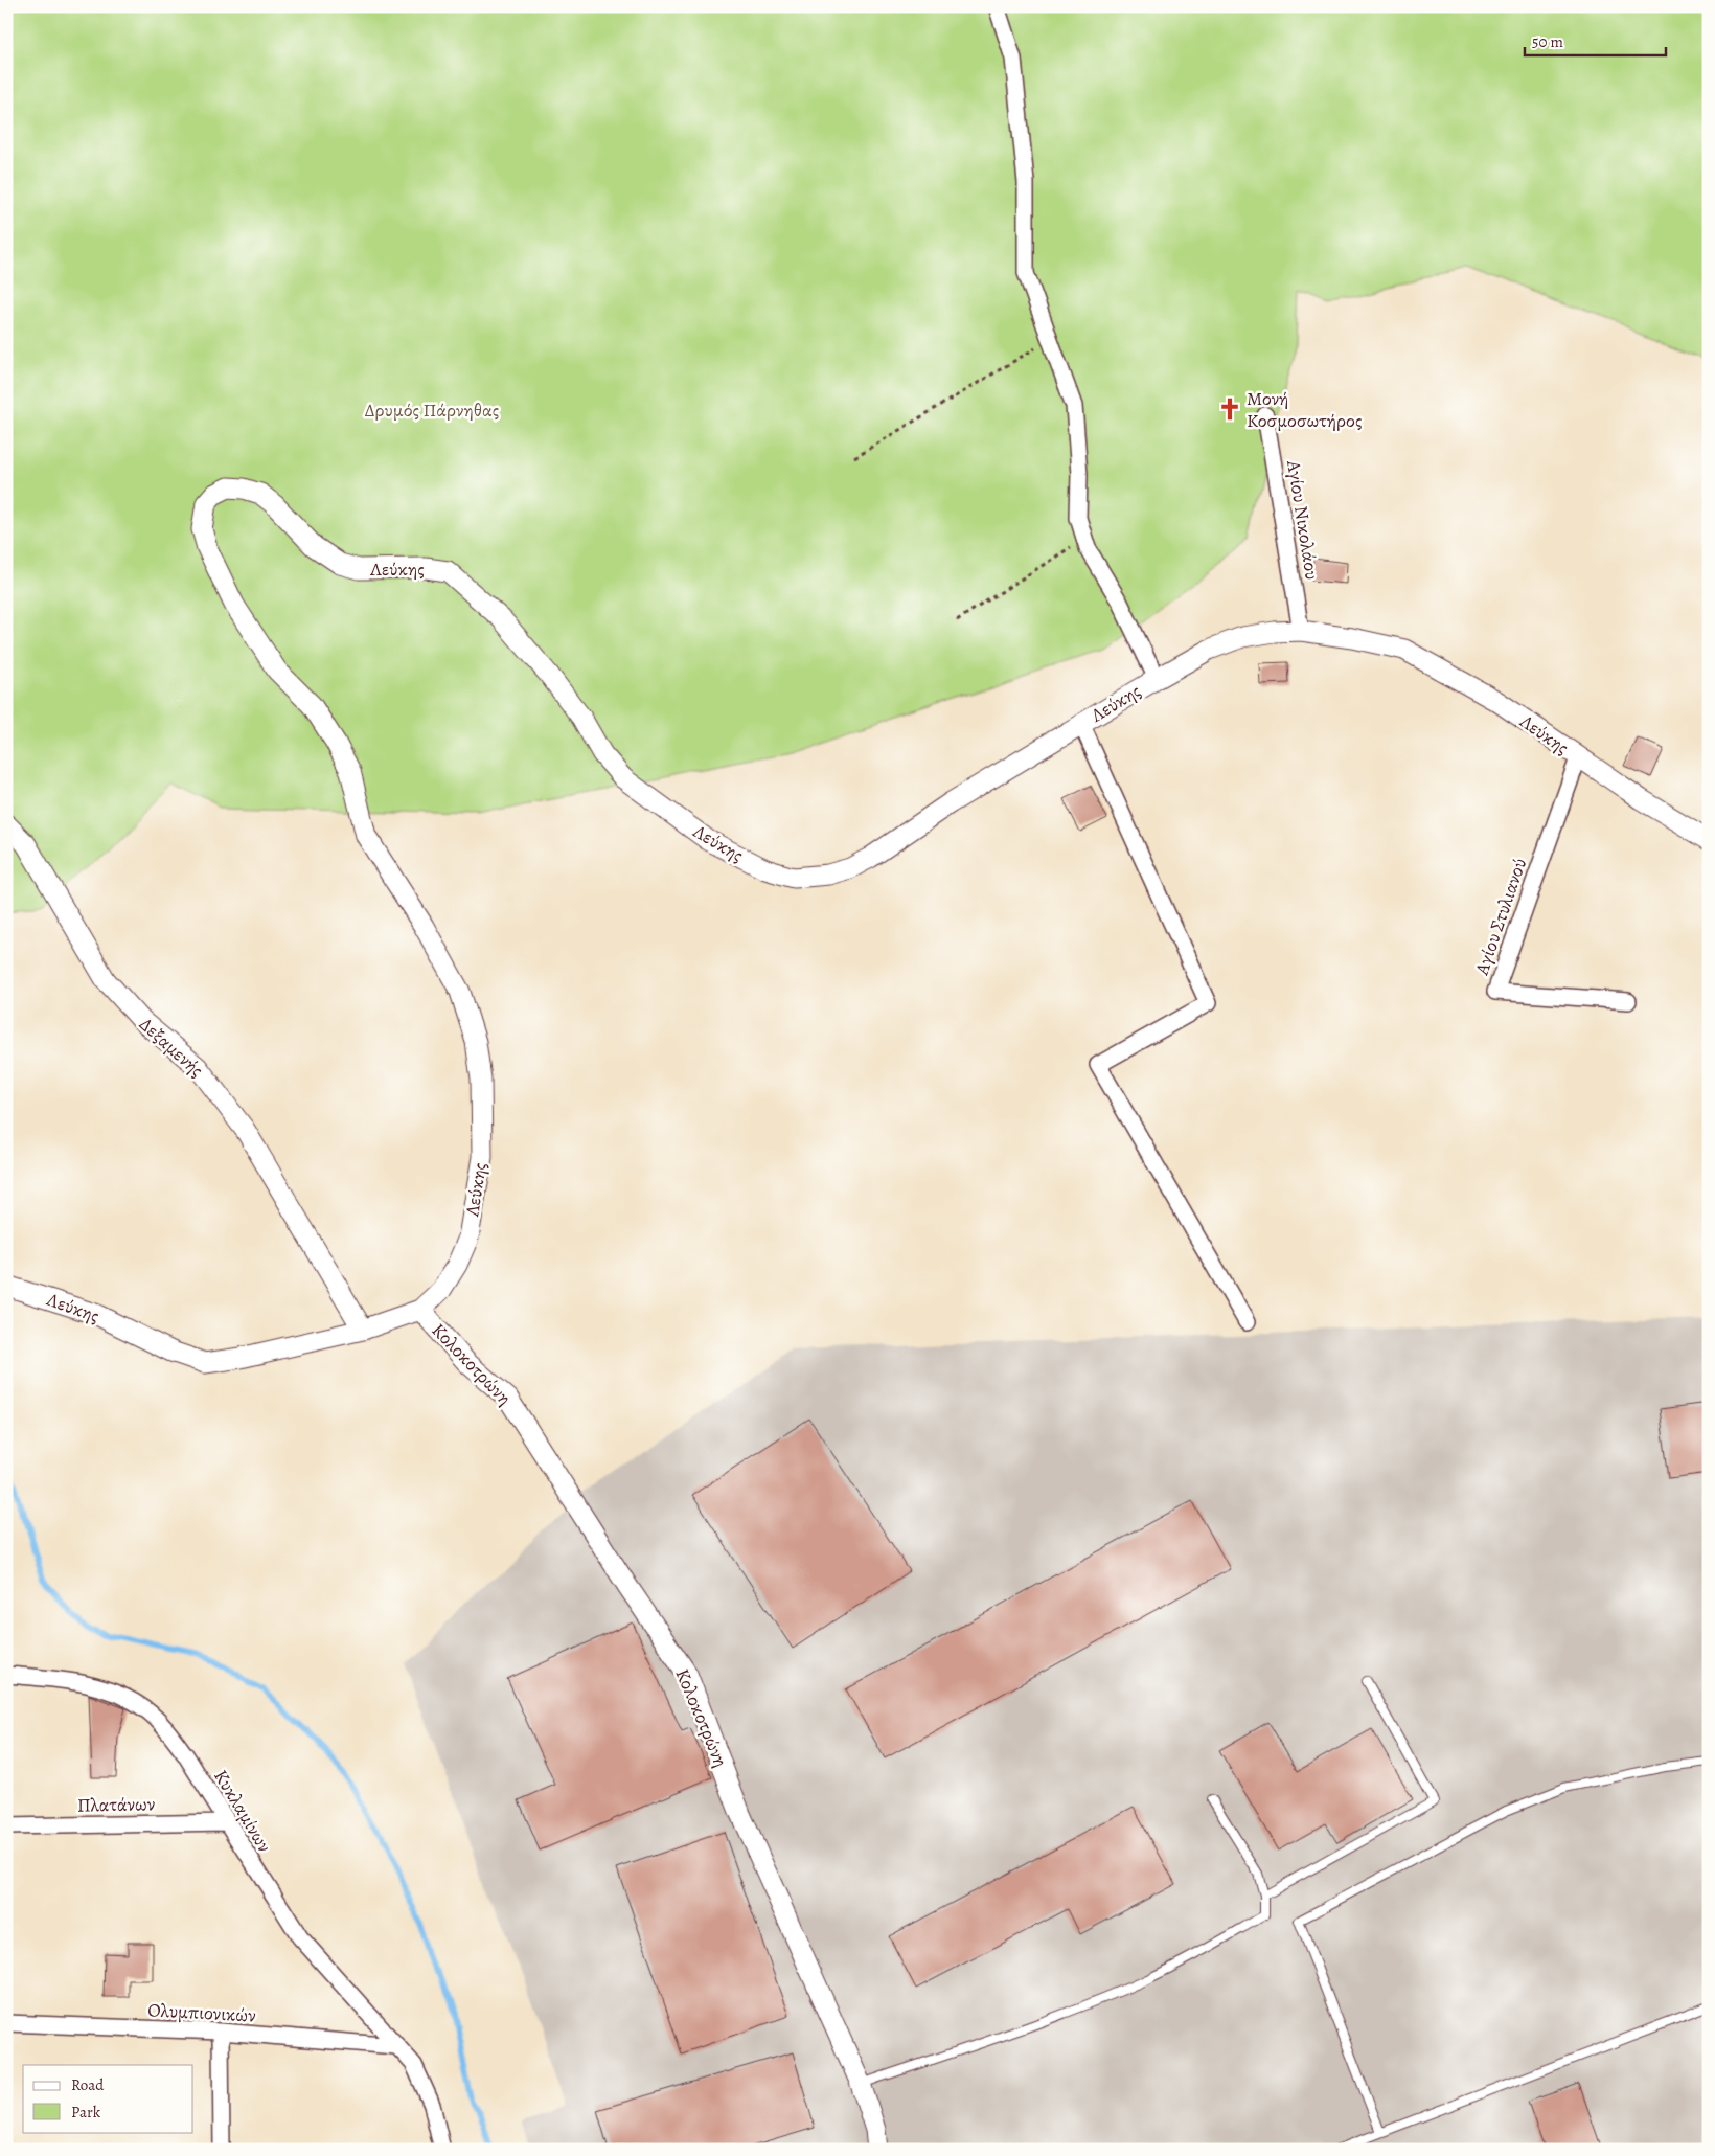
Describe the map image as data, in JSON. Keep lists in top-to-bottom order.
{
  "streets": {
    "street": [
      "Αγίου Νικολάου",
      "Λεύκης",
      "Αγίου Στυλιανού",
      "Δεξαμενής",
      "Κολοκοτρώνη",
      "Πλατάνων",
      "Κυκλαμίνων",
      "Ολυμπιονικών"
    ]
  },
  "crossings": [
    ["Αγίου Νικολάου", "Λεύκης"],
    ["Λεύκης", "Αγίου Στυλιανού"],
    ["Λεύκης", "Δεξαμενής"],
    ["Λεύκης", "Κολοκοτρώνη"],
    ["Πλατάνων", "Κυκλαμίνων"],
    ["Κυκλαμίνων", "Ολυμπιονικών"]
  ],
  "parks": ["Δρυμός Πάρνηθας"],
  "places": {
    "church": ["Μονή Κοσμοσωτήρος"]
  },
  "legend": ["Road", "Park"],
  "scale_bar": "50 m"
}
